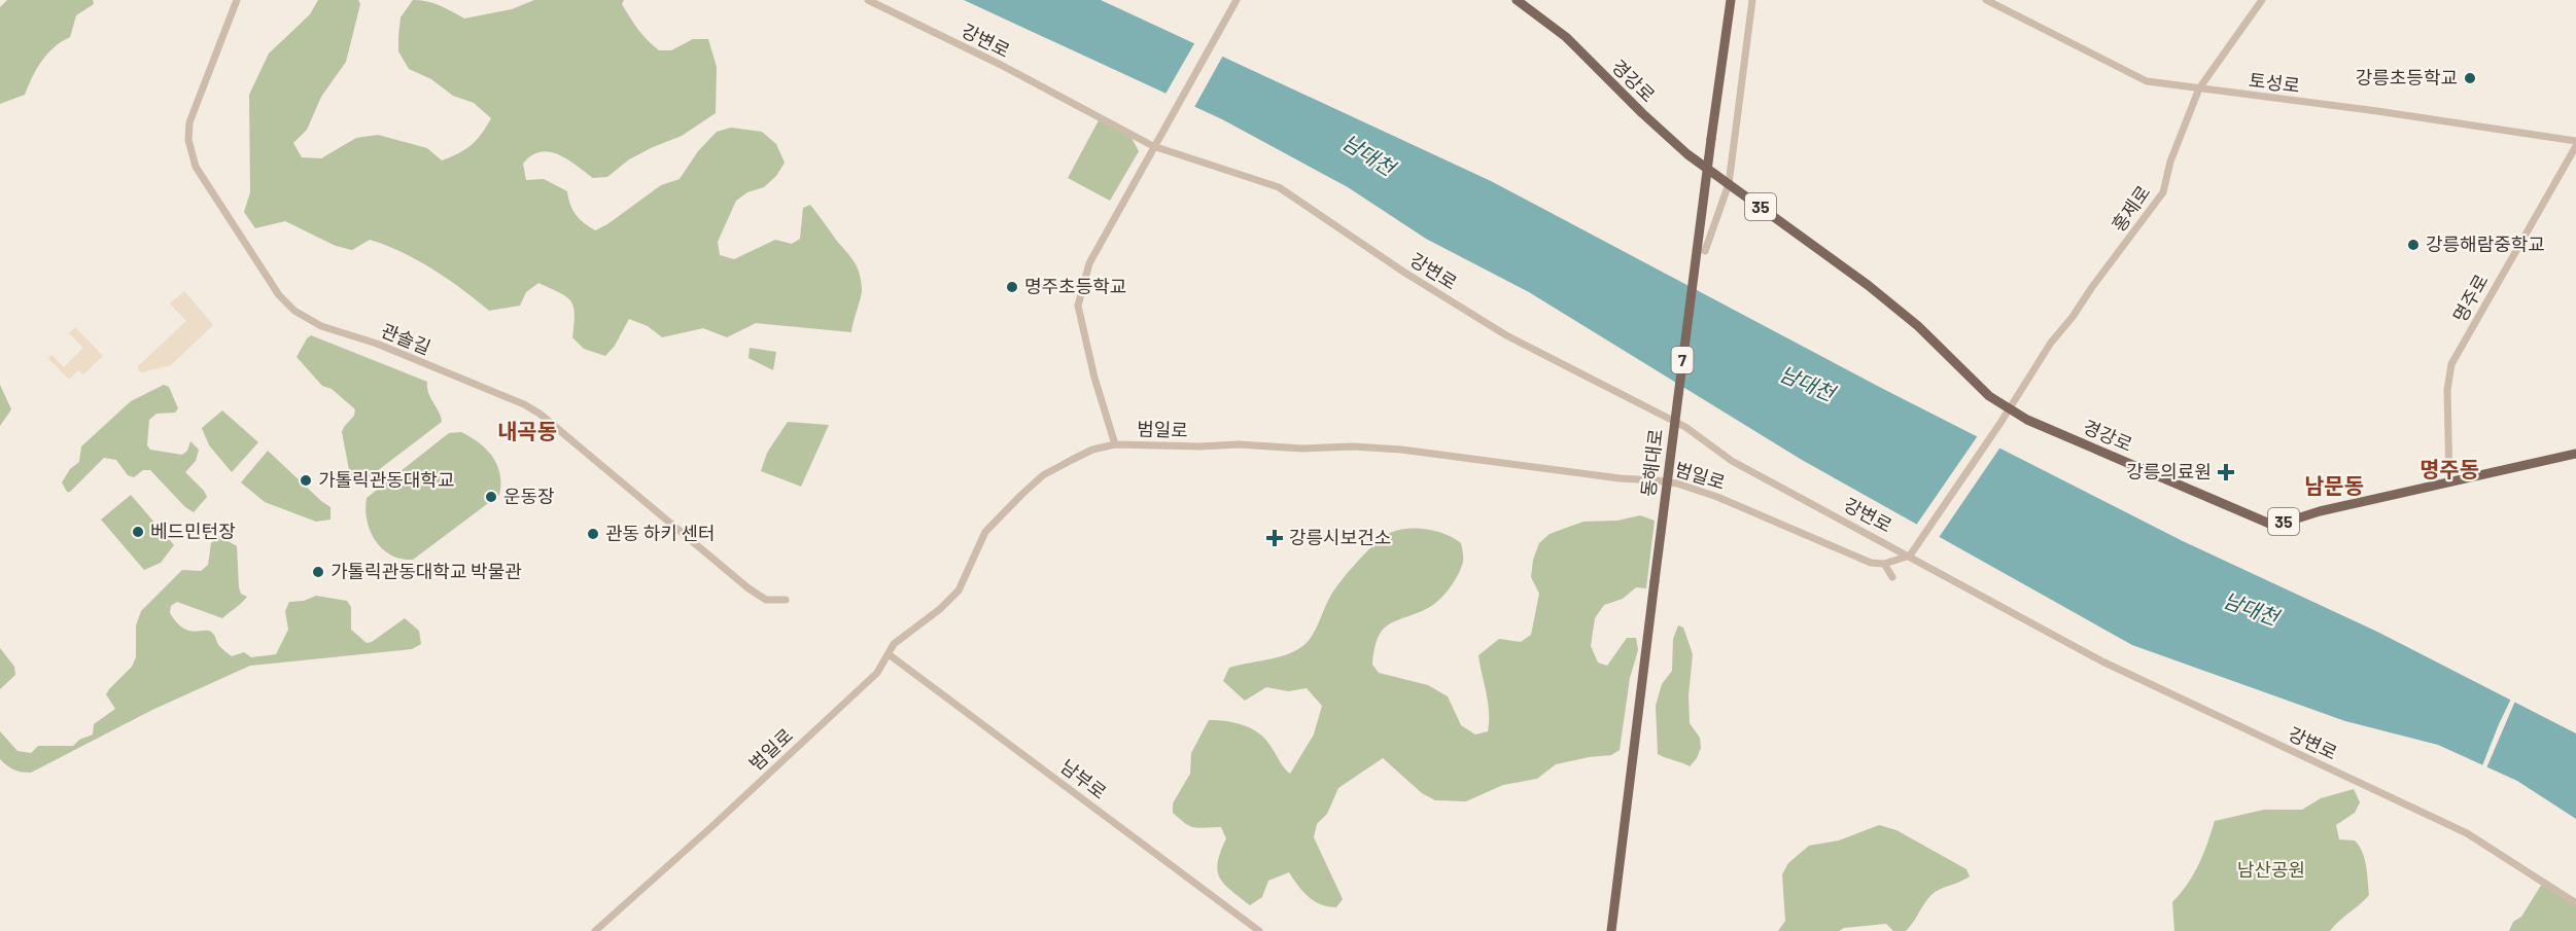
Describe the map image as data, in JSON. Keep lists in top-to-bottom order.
{
  "streets": {
    "main road": [
      "경강로",
      "35",
      "7",
      "동해대로"
    ],
    "street": [
      "강변로",
      "토성로",
      "홍제로",
      "명주로",
      "관솔길",
      "범일로",
      "남부로"
    ]
  },
  "crossings": [
    ["강변로", "홍제로"],
    ["경강로", "홍제로"],
    ["경강로", "명주로"],
    ["토성로", "홍제로"],
    ["범일로", "남부로"]
  ],
  "districts": ["내곡동", "명주동", "남문동"],
  "water": ["남대천"],
  "parks": ["남산공원"],
  "places": {
    "other": [
      "강릉초등학교",
      "강릉해람중학교",
      "명주초등학교",
      "가톨릭관동대학교",
      "운동장",
      "베드민턴장",
      "관동 하키 센터",
      "가톨릭관동대학교 박물관"
    ],
    "health": ["강릉의료원", "강릉시보건소"]
  }
}
